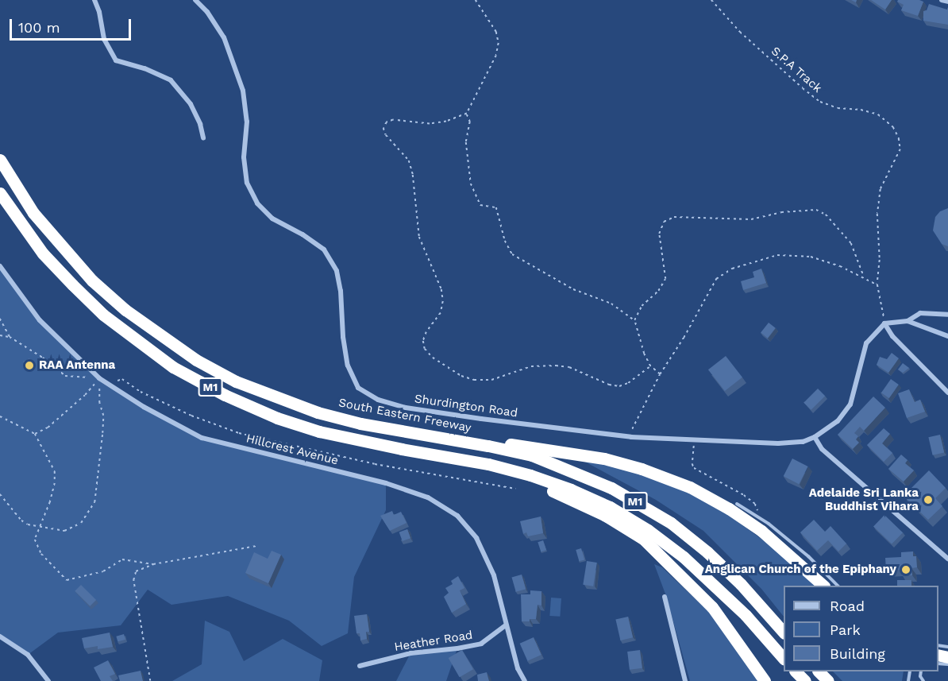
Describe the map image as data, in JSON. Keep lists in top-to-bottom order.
{
  "streets": {
    "highway": ["M1", "South Eastern Freeway"],
    "street": ["Shurdington Road", "Hillcrest Avenue", "Heather Road"],
    "path": ["S.P.A Track"]
  },
  "crossings": [
    ["S.P.A Track", "Shurdington Road"],
    ["M1", "South Eastern Freeway"],
    ["Hillcrest Avenue", "Heather Road"]
  ],
  "places": ["RAA Antenna", "Adelaide Sri Lanka Buddhist Vihara", "Anglican Church of the Epiphany"],
  "legend": ["Road", "Park", "Building"],
  "scale_bar": "100 m"
}
